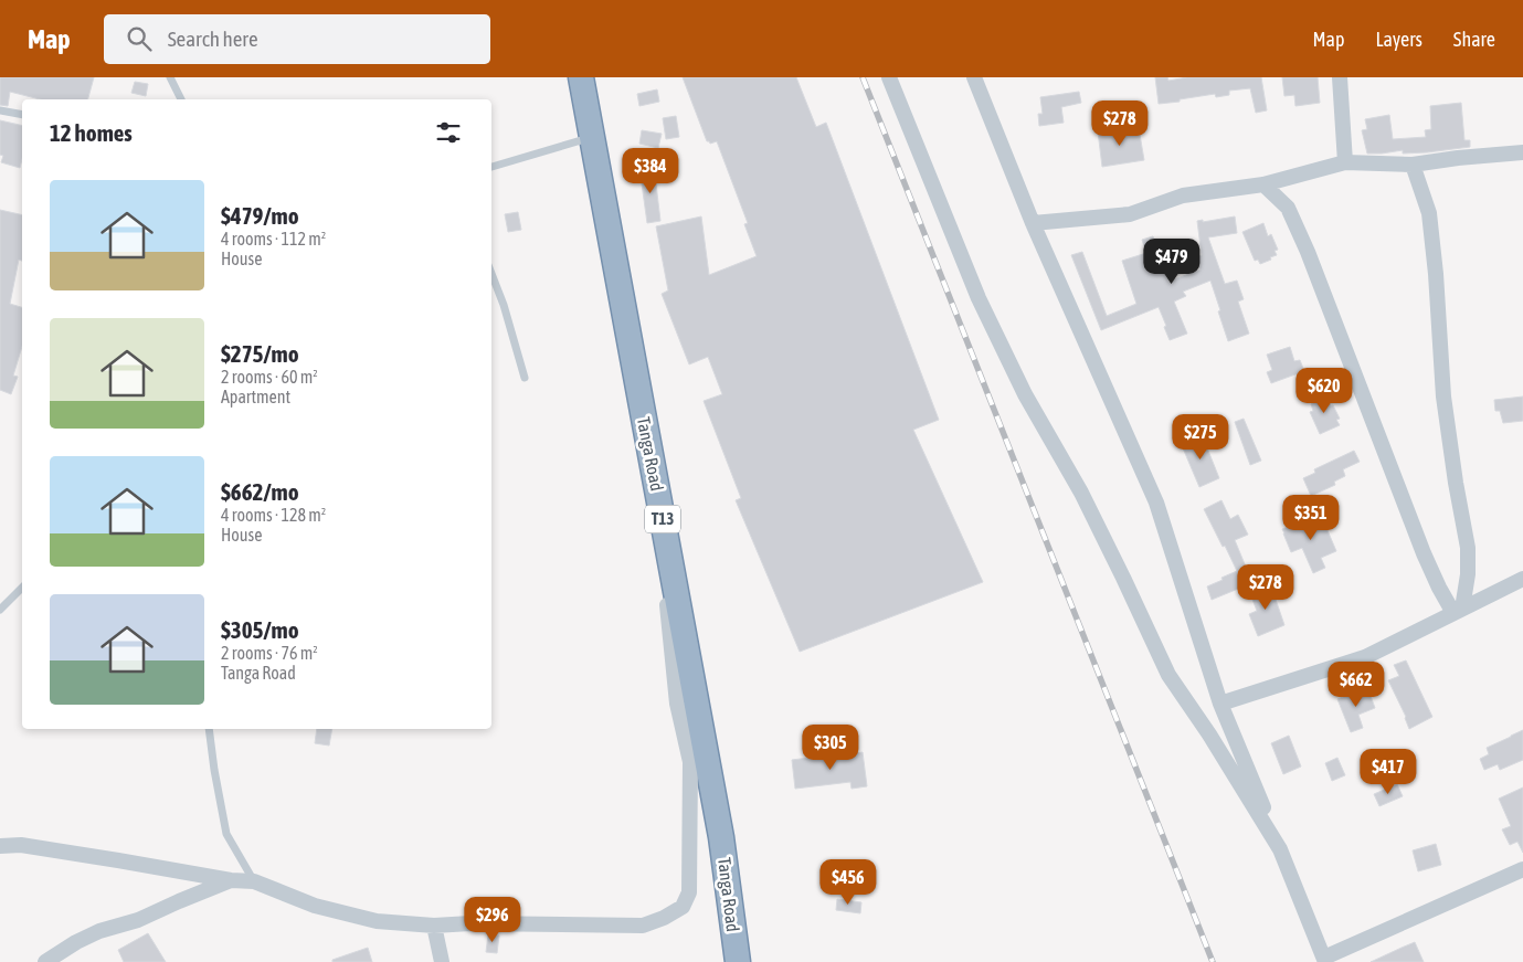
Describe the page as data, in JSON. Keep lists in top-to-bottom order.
{
  "streets": {
    "highway": ["Tanga Road", "T13"]
  },
  "page": {
    "header": "Map",
    "search": "Search here",
    "nav": ["Map", "Layers", "Share"],
    "heading": "12 homes",
    "price": [
      "$278",
      "$384",
      "$479",
      "$620",
      "$275",
      "$351",
      "$278",
      "$662",
      "$305",
      "$417",
      "$456",
      "$296"
    ],
    "list": [
      {
        "name": "$479/mo",
        "note": "4 rooms · 112 m² · House"
      },
      {
        "name": "$275/mo",
        "note": "2 rooms · 60 m² · Apartment"
      },
      {
        "name": "$662/mo",
        "note": "4 rooms · 128 m² · House"
      },
      {
        "name": "$305/mo",
        "note": "2 rooms · 76 m² · Tanga Road"
      }
    ]
  }
}
